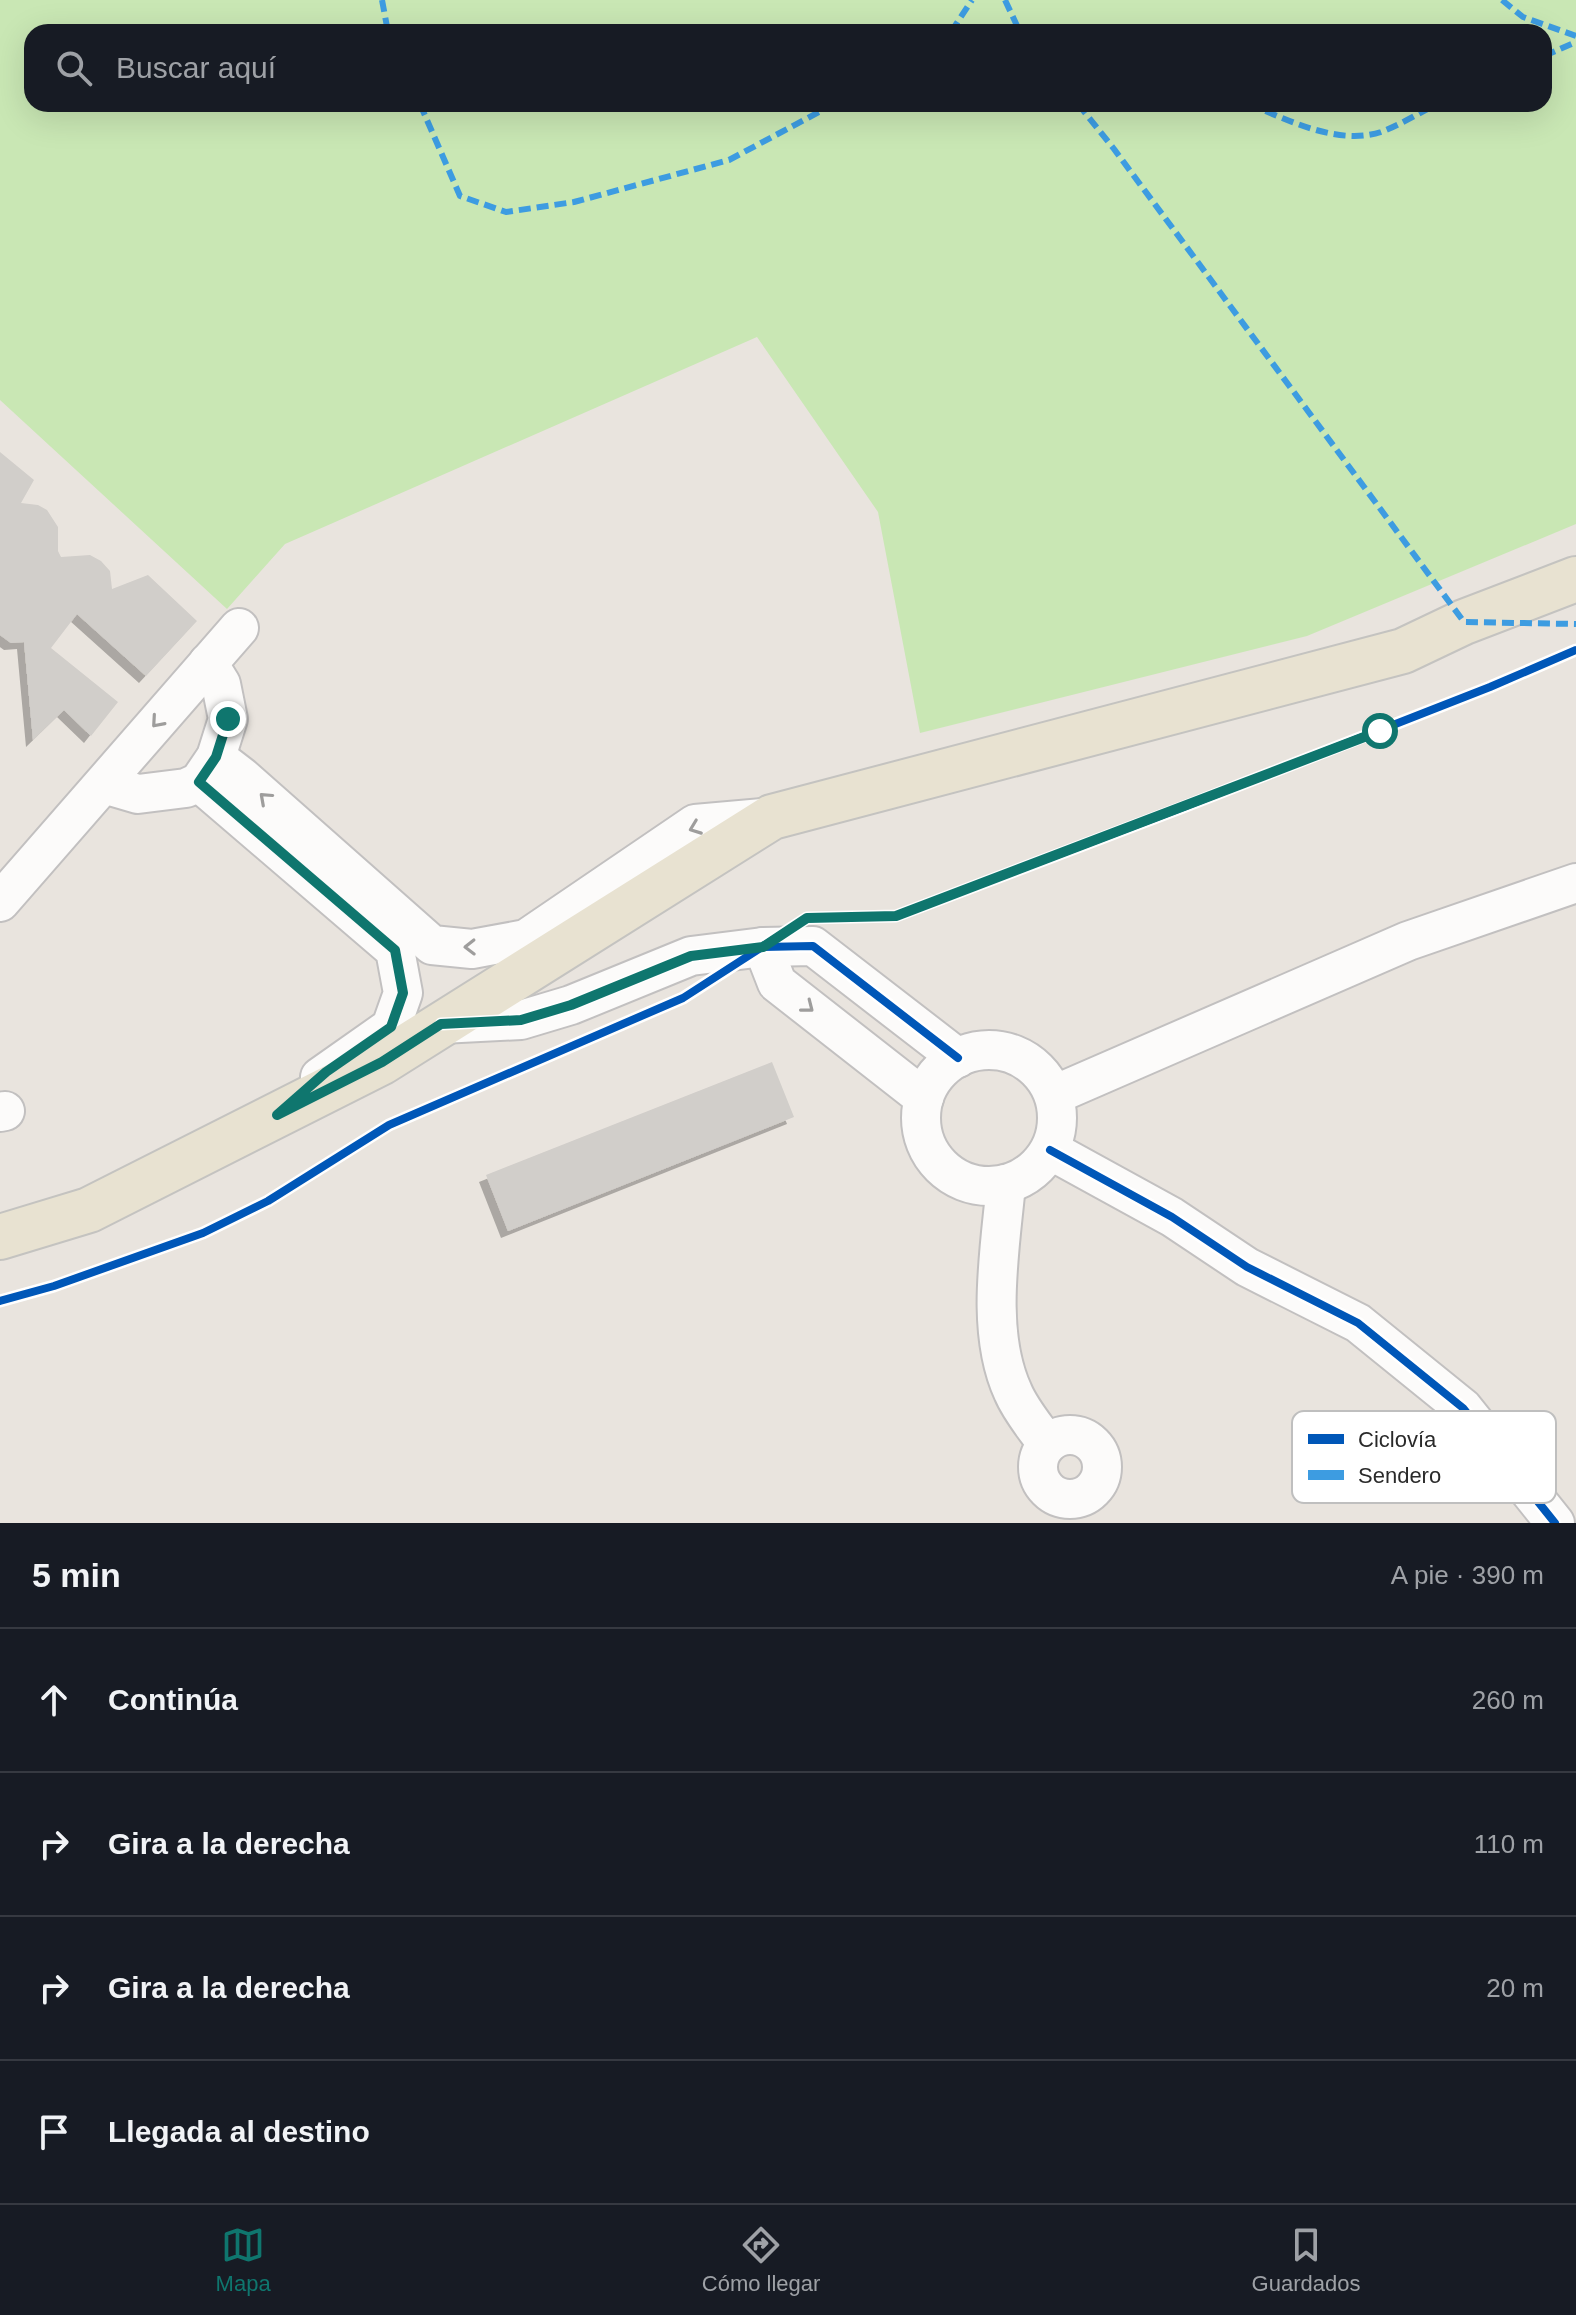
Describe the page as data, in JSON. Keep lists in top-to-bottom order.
{
  "legend": ["Ciclovía", "Sendero"],
  "page": {
    "search": "Buscar aquí",
    "heading": ["5 min", "A pie · 390 m"],
    "list": [
      ["Continúa", "260 m"],
      ["Gira a la derecha", "110 m"],
      ["Gira a la derecha", "20 m"],
      "Llegada al destino"
    ],
    "nav": ["Mapa", "Cómo llegar", "Guardados"]
  }
}
